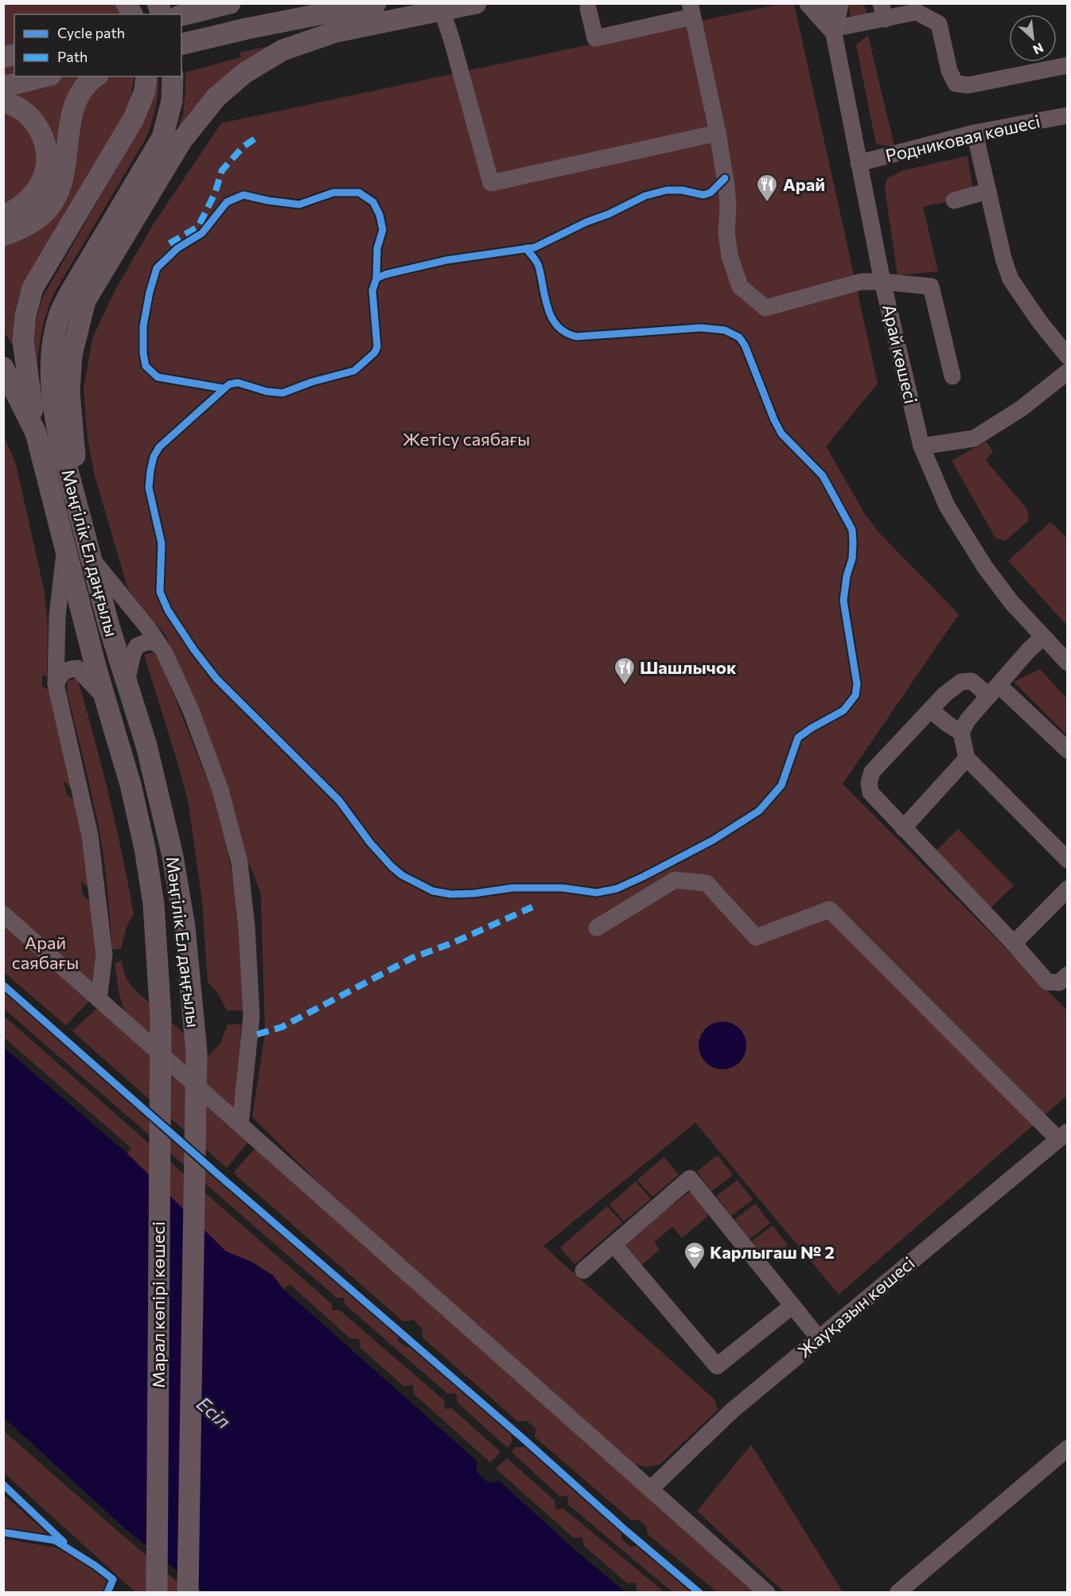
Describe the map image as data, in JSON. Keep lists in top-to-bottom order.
{
  "streets": {
    "main road": ["Мәңгілік Ел даңғылы", "Марал көпірі көшесі"],
    "street": ["Родниковая көшесі", "Арай көшесі", "Жауқазын көшесі"]
  },
  "crossings": [
    ["Родниковая көшесі", "Арай көшесі"],
    ["Мәңгілік Ел даңғылы", "Марал көпірі көшесі"]
  ],
  "water": ["Есіл"],
  "parks": ["Жетісу саябағы", "Арай саябағы"],
  "places": {
    "restaurant": ["Арай", "Шашлычок"],
    "school or university": ["Карлыгаш № 2"]
  },
  "legend": ["Cycle path", "Path"],
  "north": "bottom right"
}
